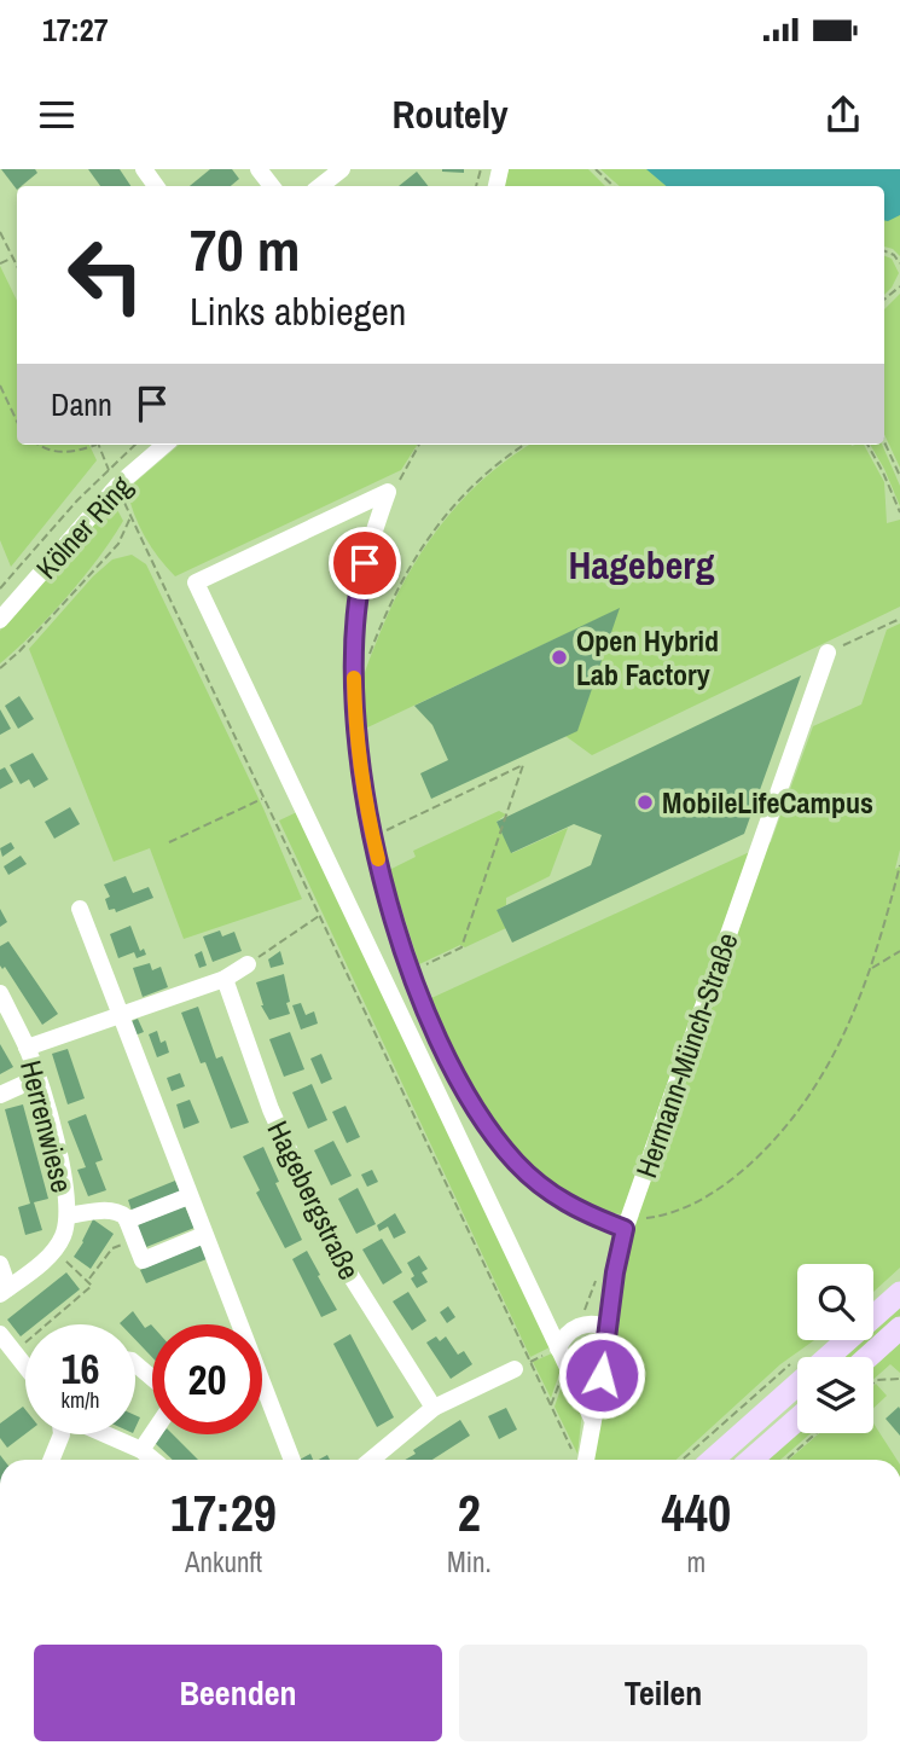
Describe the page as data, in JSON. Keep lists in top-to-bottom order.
{
  "streets": {
    "street": [
      "Kölner Ring",
      "Hermann-Münch-Straße",
      "Herrenwiese",
      "Hagebergstraße"
    ]
  },
  "districts": ["Hageberg"],
  "places": ["Open Hybrid Lab Factory", "MobileLifeCampus"],
  "page": {
    "status": "17:27",
    "header": "Routely",
    "turn": ["70 m", "Links abbiegen"],
    "then": "Dann",
    "speed": "16 km/h",
    "limit": "20",
    "eta": [
      "17:29",
      "Ankunft",
      "2",
      "Min.",
      "440",
      "m"
    ],
    "buttons": ["Beenden", "Teilen"]
  }
}
